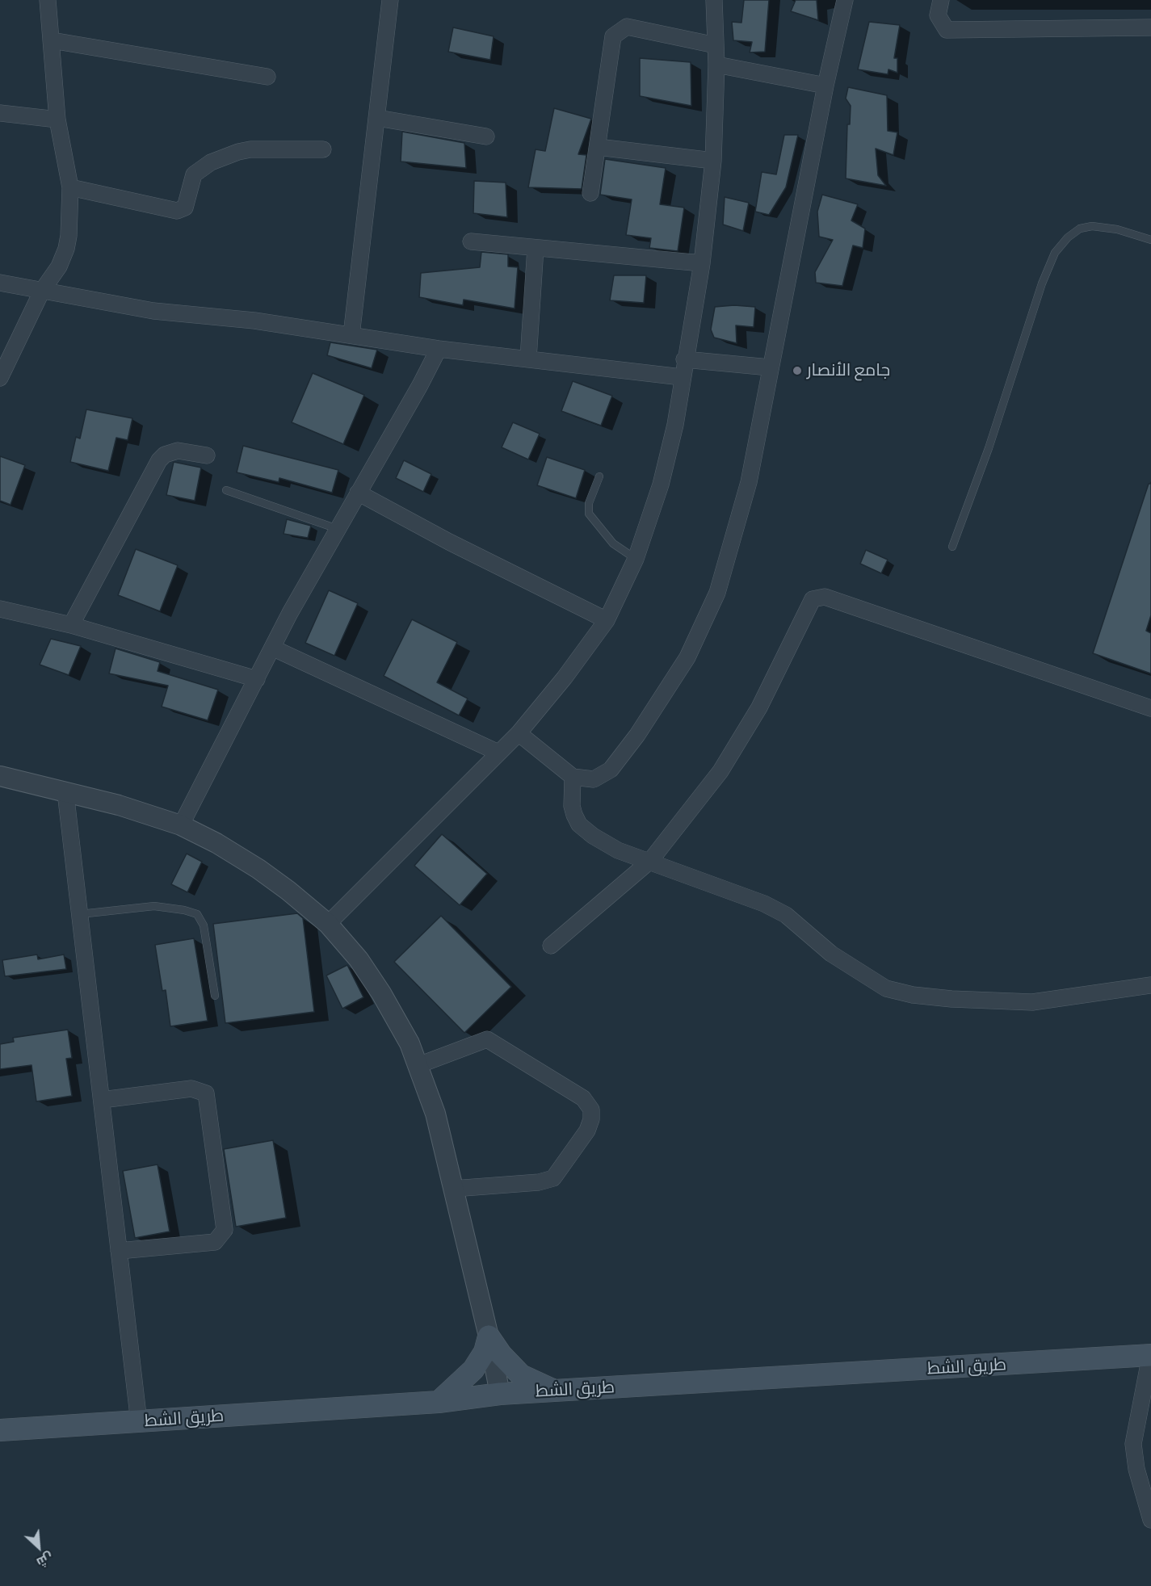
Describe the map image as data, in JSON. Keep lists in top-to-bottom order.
{
  "streets": {
    "main road": ["طريق الشط"]
  },
  "places": ["جامع الأنصار"],
  "north": "bottom right"
}
